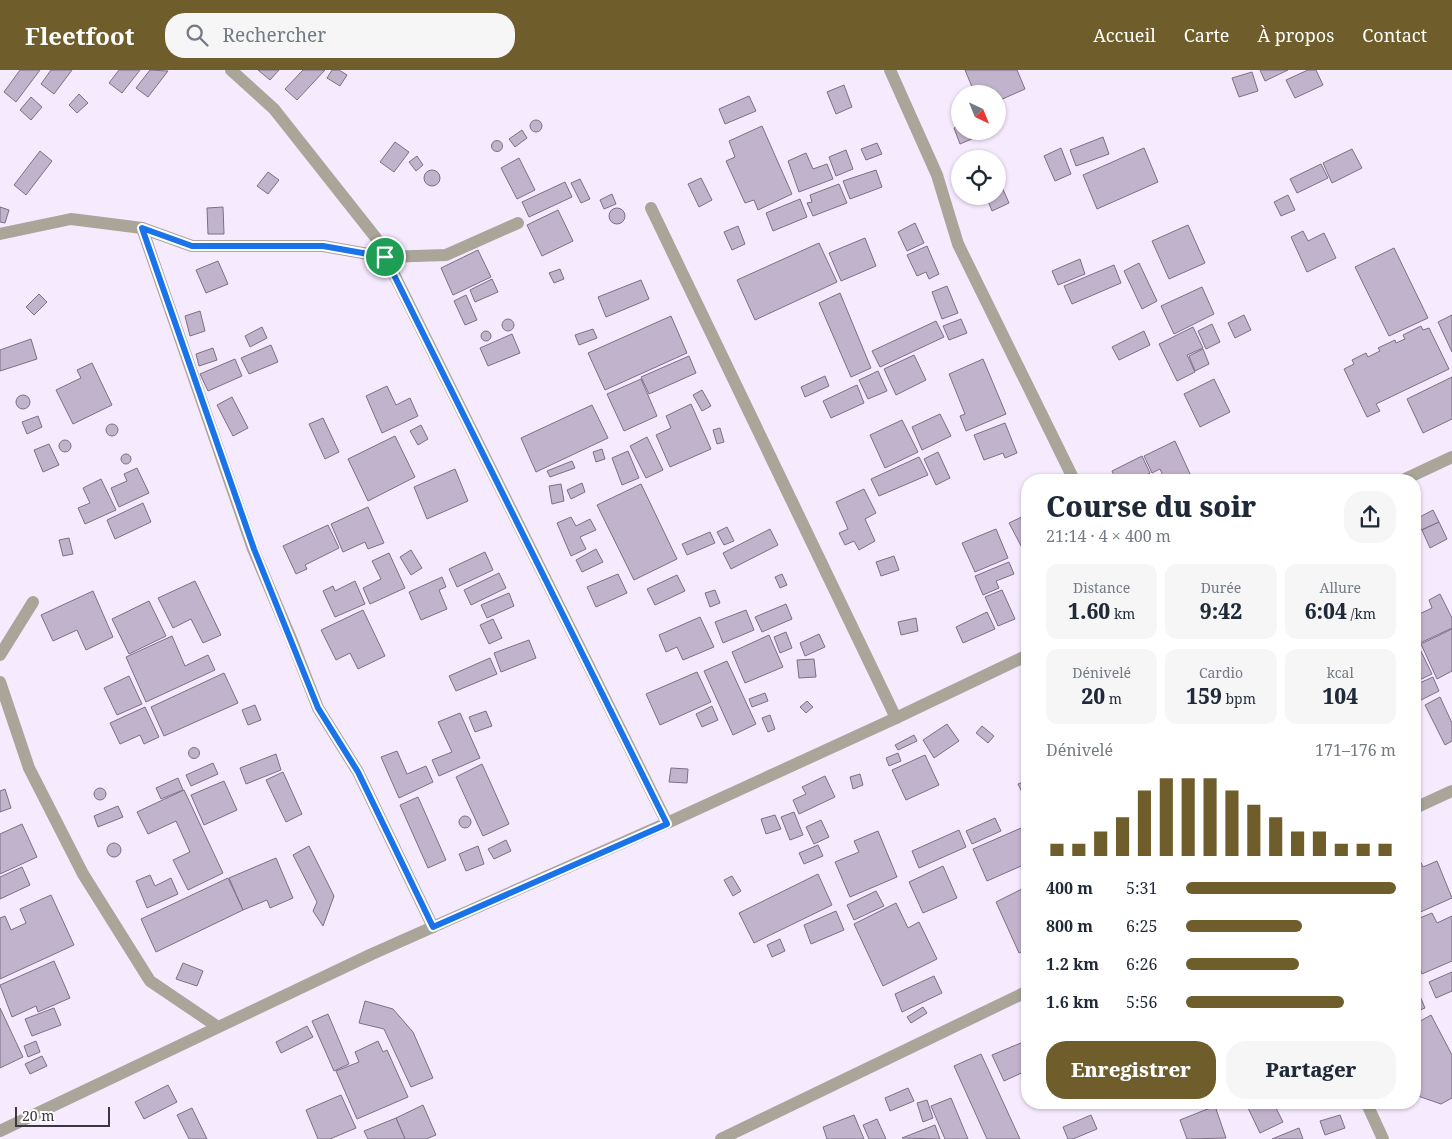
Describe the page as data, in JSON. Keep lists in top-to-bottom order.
{
  "scale_bar": "20 m",
  "north": "bottom right",
  "page": {
    "header": "Fleetfoot",
    "search": "Rechercher",
    "nav": [
      "Accueil",
      "Carte",
      "À propos",
      "Contact"
    ],
    "heading": ["Course du soir", "21:14 · 4 × 400 m"],
    "stats": [
      ["Distance", "1.60 km"],
      ["Durée", "9:42"],
      ["Allure", "6:04 /km"],
      ["Dénivelé", "20 m"],
      ["Cardio", "159 bpm"],
      ["kcal", "104"]
    ],
    "chart": ["Dénivelé", "171–176 m"],
    "list": [
      {
        "name": "400 m",
        "note": "5:31"
      },
      {
        "name": "800 m",
        "note": "6:25"
      },
      {
        "name": "1.2 km",
        "note": "6:26"
      },
      {
        "name": "1.6 km",
        "note": "5:56"
      }
    ],
    "buttons": ["Enregistrer", "Partager"],
    "scale": "20 m"
  }
}
